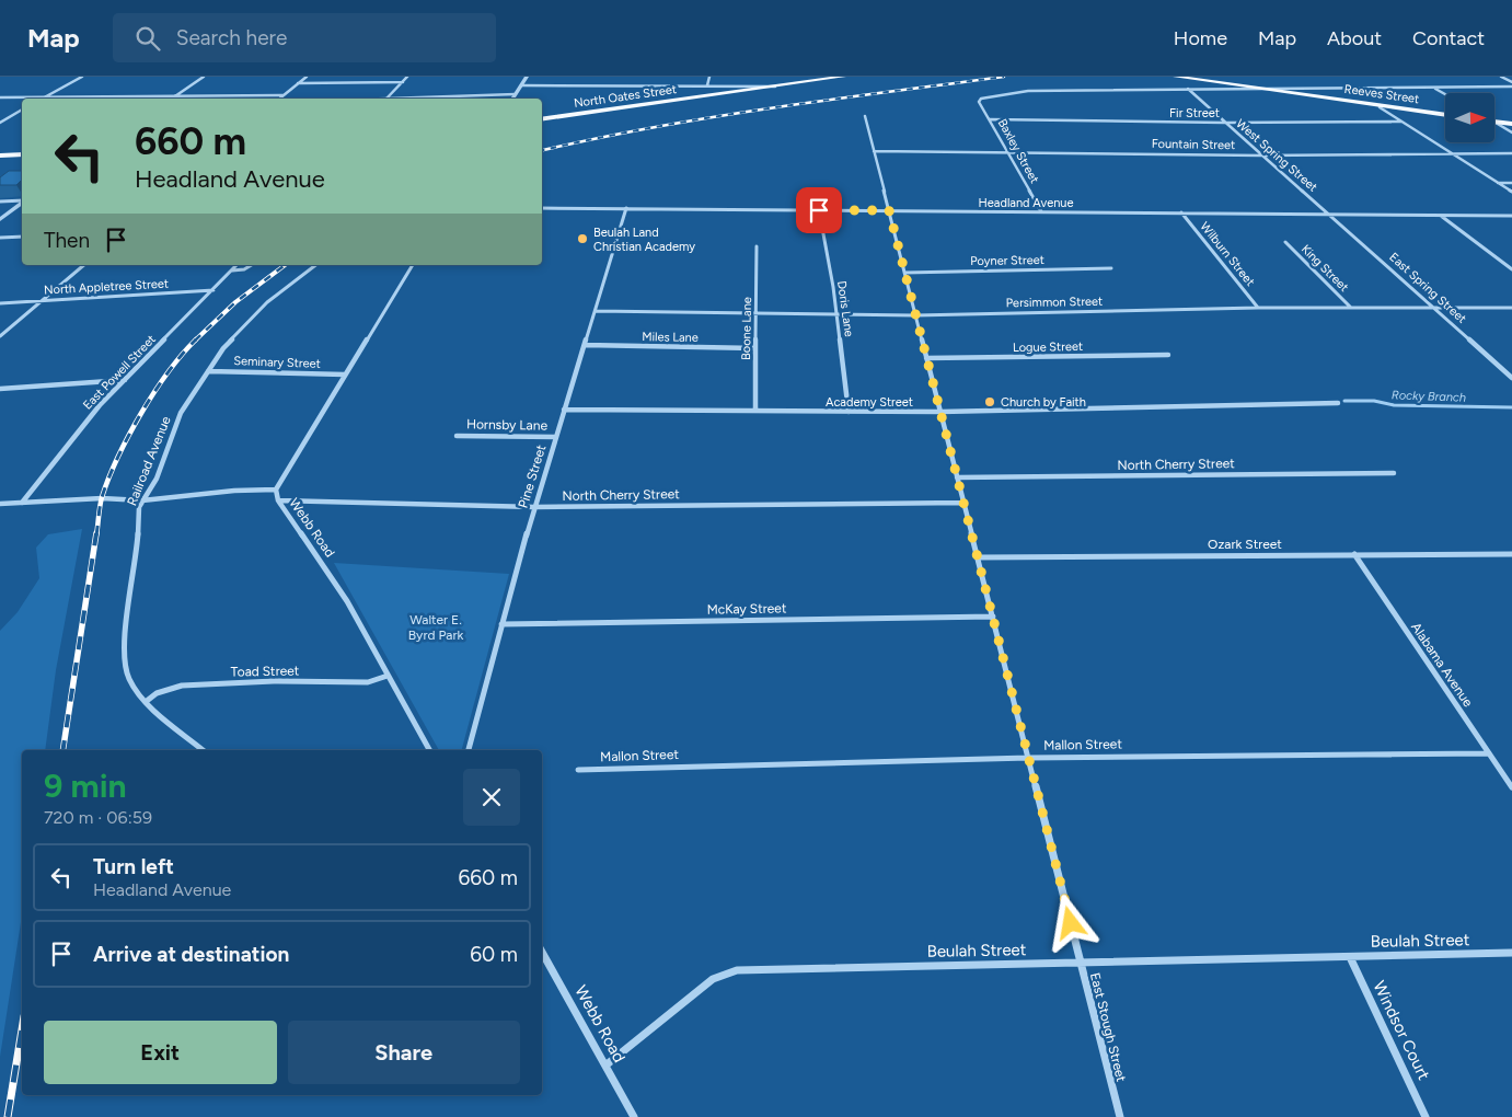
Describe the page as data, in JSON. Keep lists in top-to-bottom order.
{
  "streets": {
    "main road": ["Reeves Street", "North Oates Street"],
    "street": [
      "Fir Street",
      "Fountain Street",
      "Baxley Street",
      "West Spring Street",
      "Headland Avenue",
      "Wilburn Street",
      "Poyner Street",
      "King Street",
      "North Appletree Street",
      "East Spring Street",
      "Persimmon Street",
      "Doris Lane",
      "Boone Lane",
      "Miles Lane",
      "Logue Street",
      "Seminary Street",
      "East Powell Street",
      "Academy Street",
      "Hornsby Lane",
      "Railroad Avenue",
      "North Cherry Street",
      "Pine Street",
      "Webb Road",
      "Ozark Street",
      "McKay Street",
      "Alabama Avenue",
      "Toad Street",
      "Mallon Street",
      "Beulah Street",
      "East Stough Street",
      "Windsor Court"
    ]
  },
  "crossings": [
    ["Fir Street", "Baxley Street"],
    ["Fir Street", "West Spring Street"],
    ["Fountain Street", "Baxley Street"],
    ["Fountain Street", "West Spring Street"],
    ["Fountain Street", "East Stough Street"],
    ["Baxley Street", "West Spring Street"],
    ["Baxley Street", "Headland Avenue"],
    ["West Spring Street", "Headland Avenue"],
    ["West Spring Street", "East Spring Street"],
    ["Headland Avenue", "Wilburn Street"],
    ["Headland Avenue", "East Spring Street"],
    ["Headland Avenue", "Doris Lane"],
    ["Headland Avenue", "Pine Street"],
    ["Headland Avenue", "East Stough Street"],
    ["Wilburn Street", "Persimmon Street"],
    ["Poyner Street", "East Stough Street"],
    ["King Street", "Persimmon Street"],
    ["North Appletree Street", "East Powell Street"],
    ["East Spring Street", "Persimmon Street"],
    ["Persimmon Street", "Doris Lane"],
    ["Persimmon Street", "Boone Lane"],
    ["Persimmon Street", "Pine Street"],
    ["Persimmon Street", "East Stough Street"],
    ["Doris Lane", "Academy Street"],
    ["Boone Lane", "Miles Lane"],
    ["Boone Lane", "Academy Street"],
    ["Miles Lane", "Pine Street"],
    ["Logue Street", "East Stough Street"],
    ["Seminary Street", "Railroad Avenue"],
    ["Seminary Street", "Webb Road"],
    ["Academy Street", "Pine Street"],
    ["Academy Street", "East Stough Street"],
    ["Hornsby Lane", "Pine Street"],
    ["Railroad Avenue", "Toad Street"],
    ["North Cherry Street", "Pine Street"],
    ["North Cherry Street", "Webb Road"],
    ["North Cherry Street", "East Stough Street"],
    ["Pine Street", "McKay Street"],
    ["Webb Road", "Toad Street"],
    ["Webb Road", "Beulah Street"],
    ["Ozark Street", "Alabama Avenue"],
    ["Ozark Street", "East Stough Street"],
    ["McKay Street", "East Stough Street"],
    ["Alabama Avenue", "Mallon Street"],
    ["Mallon Street", "East Stough Street"],
    ["Beulah Street", "East Stough Street"],
    ["Beulah Street", "Windsor Court"]
  ],
  "water": ["Rocky Branch"],
  "parks": ["Walter E. Byrd Park"],
  "places": ["Beulah Land Christian Academy", "Church by Faith"],
  "north": "right",
  "page": {
    "header": "Map",
    "search": "Search here",
    "nav": [
      "Home",
      "Map",
      "About",
      "Contact"
    ],
    "turn": ["660 m", "Headland Avenue"],
    "then": "Then",
    "heading": ["9 min", "720 m · 06:59"],
    "list": [
      {
        "name": "Turn left",
        "note": "Headland Avenue",
        "value": "660 m"
      },
      {
        "name": "Arrive at destination",
        "value": "60 m"
      }
    ],
    "buttons": ["Exit", "Share"]
  }
}
